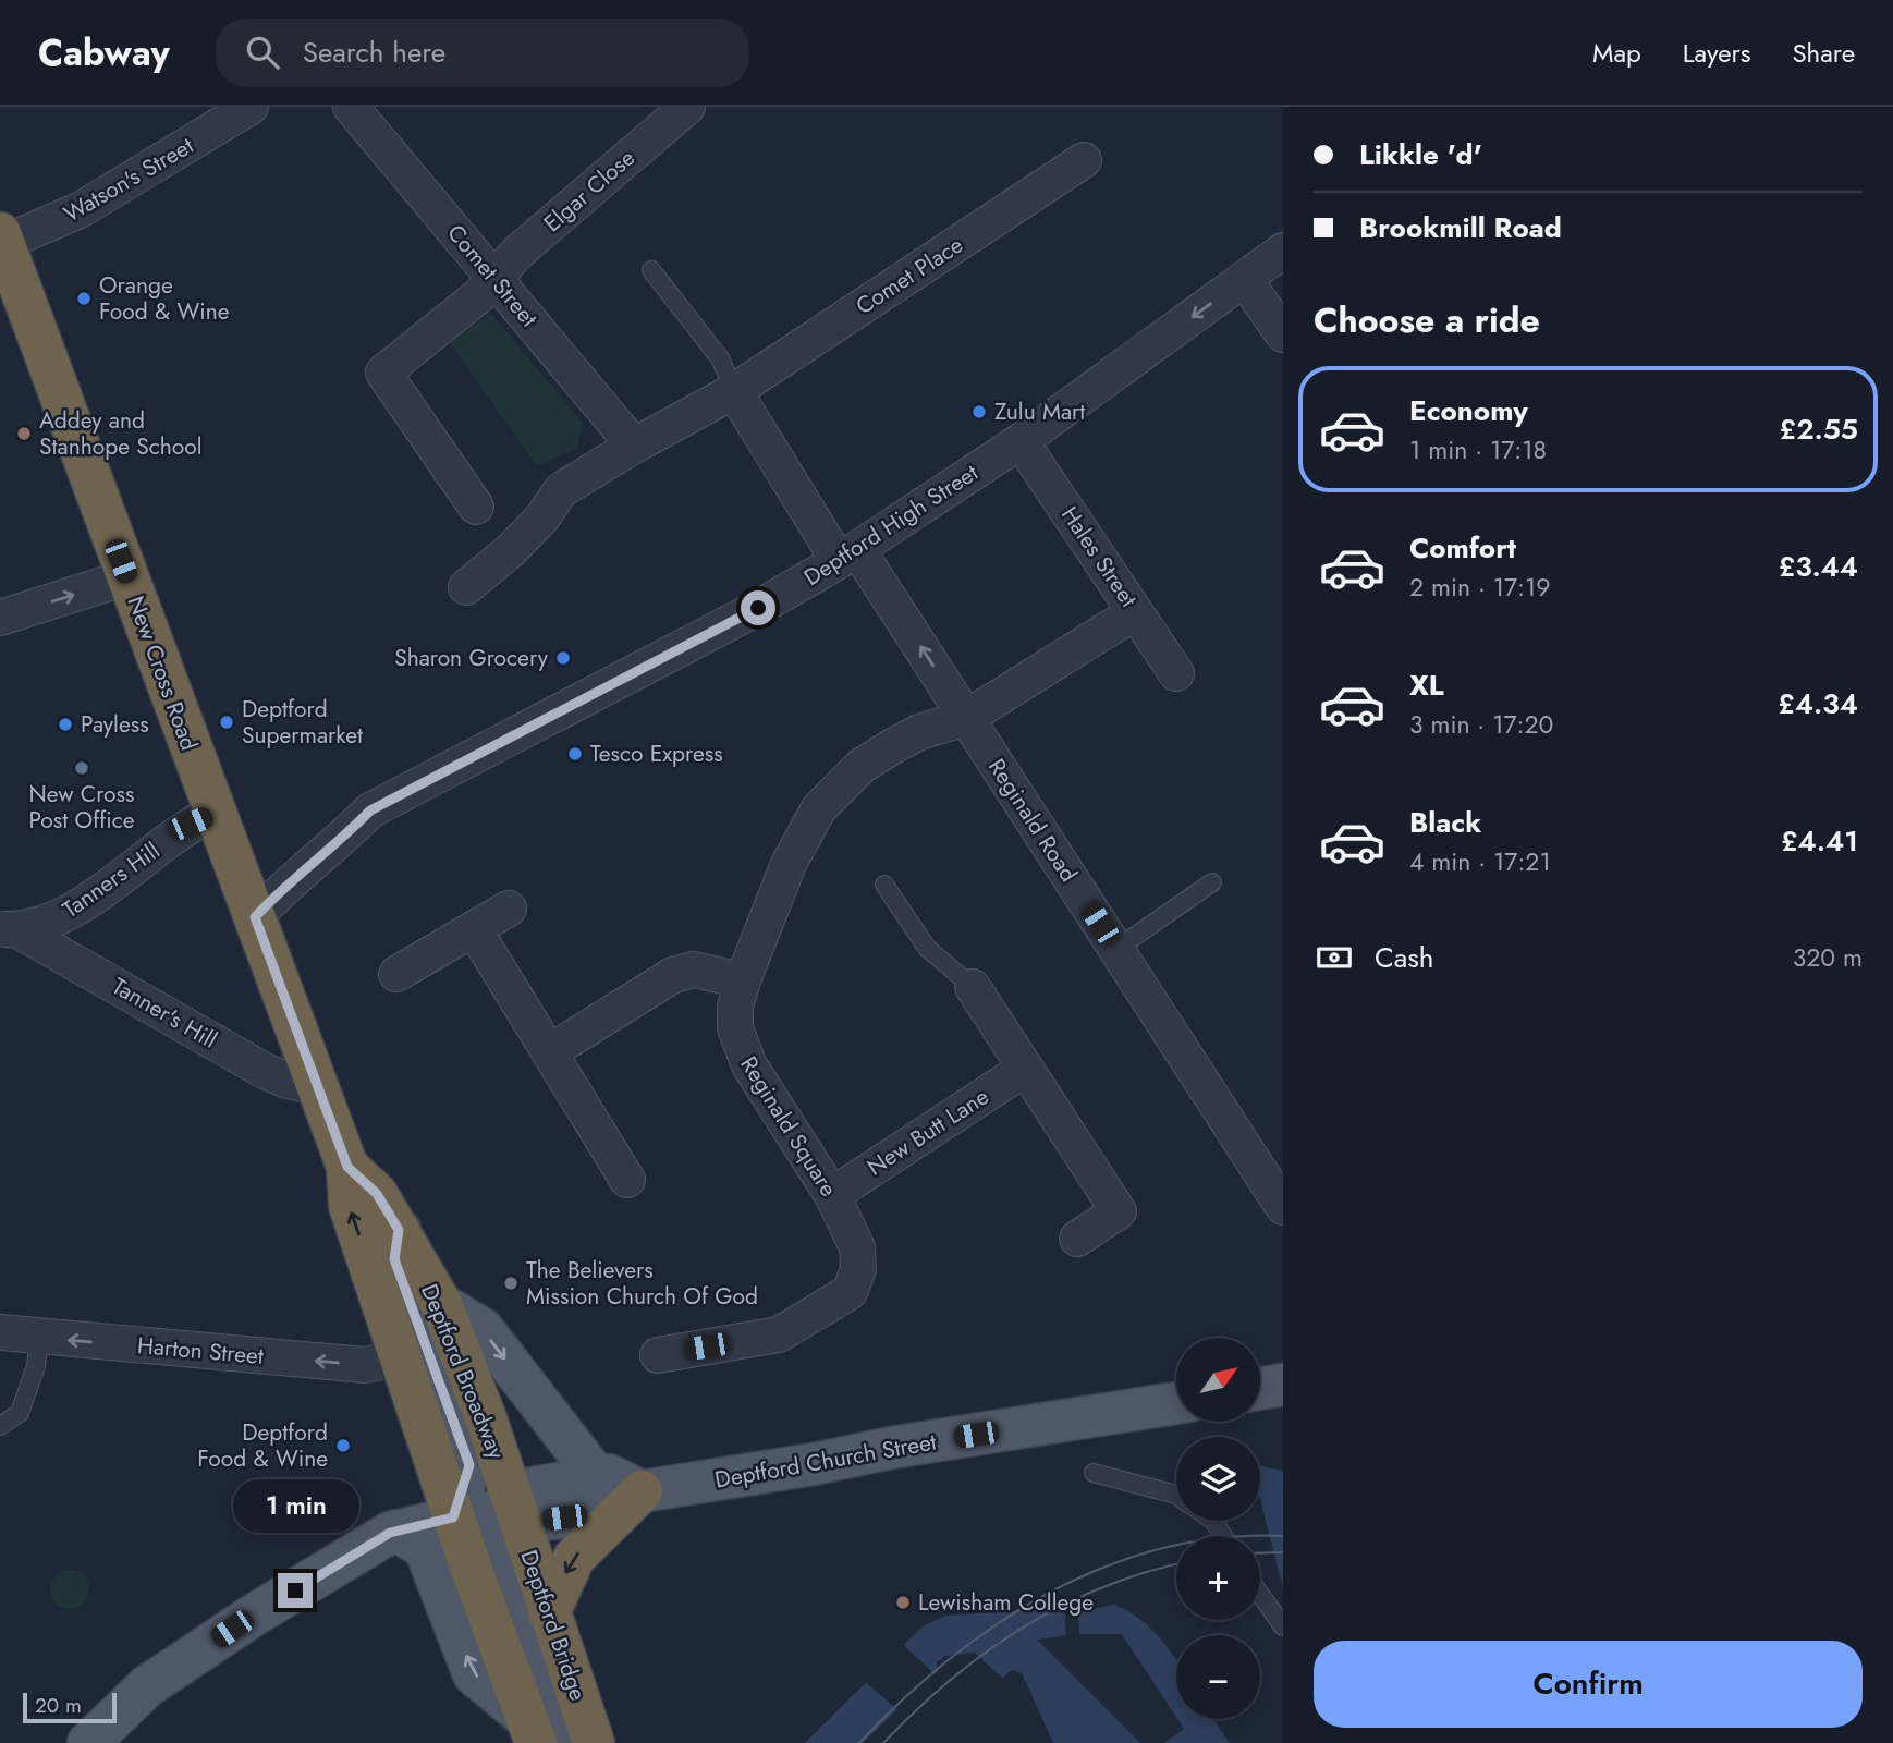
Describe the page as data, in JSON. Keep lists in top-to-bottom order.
{
  "streets": {
    "highway": ["New Cross Road", "Deptford Broadway", "Deptford Bridge"],
    "main road": ["Deptford Church Street"],
    "street": [
      "Watson's Street",
      "Elgar Close",
      "Comet Street",
      "Comet Place",
      "Deptford High Street",
      "Hales Street",
      "Reginald Road",
      "Tanners Hill",
      "Tanner's Hill",
      "Reginald Square",
      "New Butt Lane",
      "Harton Street"
    ]
  },
  "crossings": [
    ["Watson's Street", "New Cross Road"],
    ["Elgar Close", "Comet Street"],
    ["Deptford High Street", "Hales Street"],
    ["Deptford High Street", "Reginald Road"],
    ["Deptford High Street", "Deptford Broadway"],
    ["Hales Street", "Reginald Square"],
    ["New Cross Road", "Tanners Hill"],
    ["New Cross Road", "Deptford Broadway"],
    ["Reginald Road", "Reginald Square"],
    ["Tanners Hill", "Tanner's Hill"],
    ["Tanners Hill", "Deptford Broadway"],
    ["Tanner's Hill", "Deptford Broadway"],
    ["Reginald Square", "New Butt Lane"],
    ["Harton Street", "Deptford Broadway"],
    ["Deptford Broadway", "Deptford Church Street"],
    ["Deptford Broadway", "Deptford Bridge"],
    ["Deptford Church Street", "Deptford Bridge"]
  ],
  "one_way": ["Harton Street"],
  "places": [
    "Orange Food & Wine",
    "Zulu Mart",
    "Addey and Stanhope School",
    "Sharon Grocery",
    "Deptford Supermarket",
    "Payless",
    "Tesco Express",
    "New Cross Post Office",
    "The Believers Mission Church Of God",
    "Deptford Food & Wine",
    "Lewisham College"
  ],
  "scale_bar": "20 m",
  "north": "top right",
  "page": {
    "header": "Cabway",
    "search": "Search here",
    "nav": ["Map", "Layers", "Share"],
    "banner": ["Likkle 'd'", "Brookmill Road"],
    "heading": "Choose a ride",
    "list": [
      {
        "name": "Economy",
        "note": "1 min · 17:18",
        "value": "£2.55"
      },
      {
        "name": "Comfort",
        "note": "2 min · 17:19",
        "value": "£3.44"
      },
      {
        "name": "XL",
        "note": "3 min · 17:20",
        "value": "£4.34"
      },
      {
        "name": "Black",
        "note": "4 min · 17:21",
        "value": "£4.41"
      }
    ],
    "pay": ["Cash", "320 m"],
    "map_buttons": ["+", "−"],
    "bubble": "1 min",
    "buttons": "Confirm",
    "scale": "20 m"
  }
}
